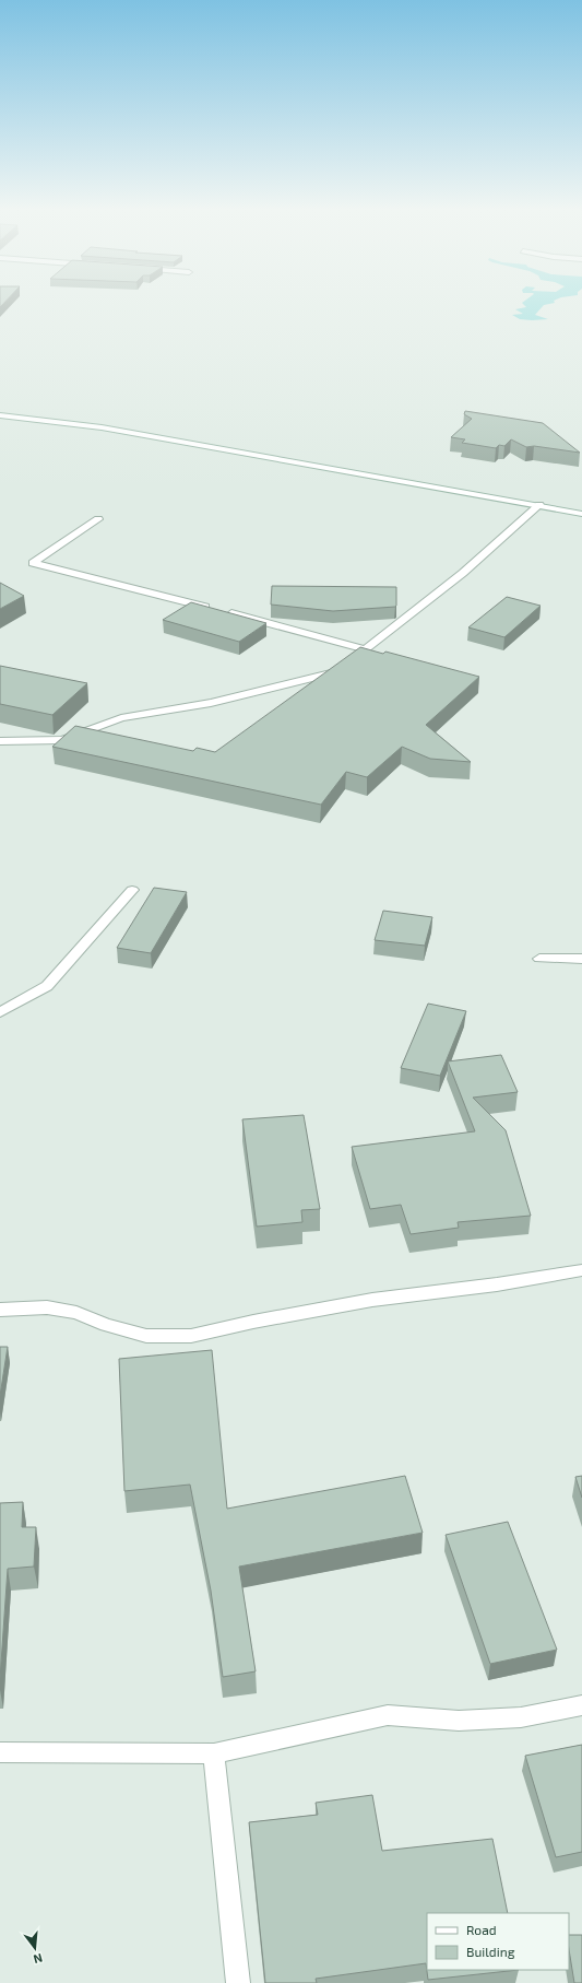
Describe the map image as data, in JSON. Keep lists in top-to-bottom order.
{
  "legend": ["Road", "Building"],
  "north": "bottom"
}
